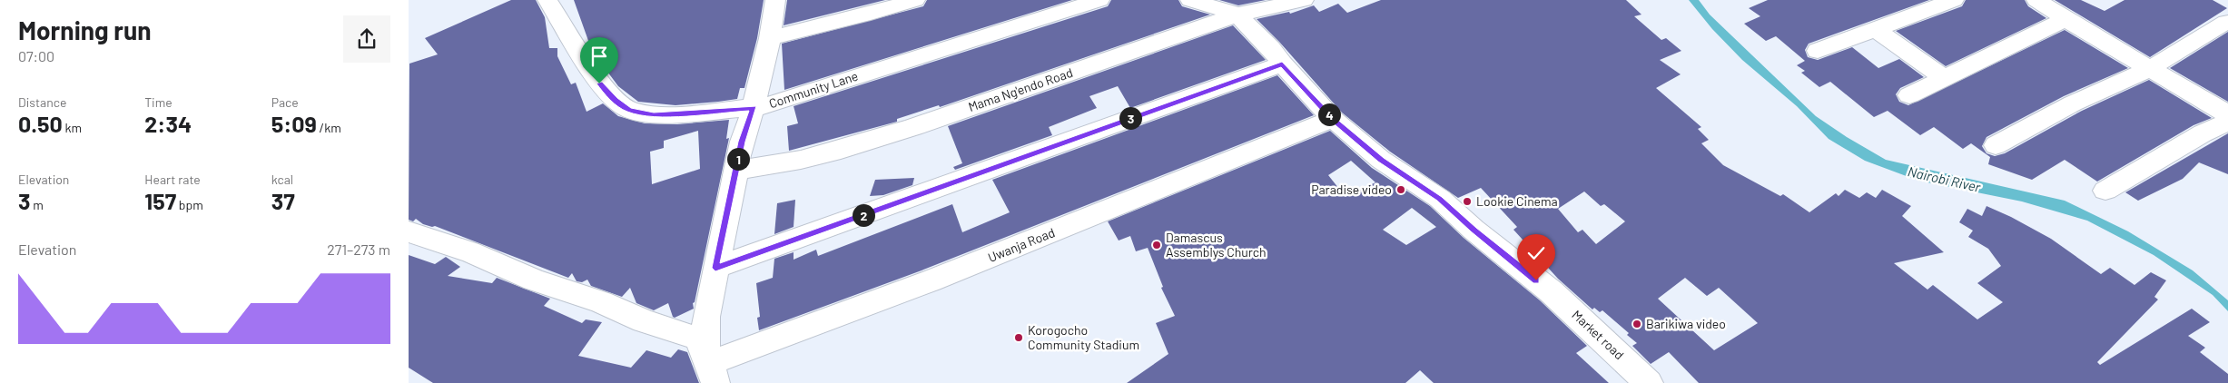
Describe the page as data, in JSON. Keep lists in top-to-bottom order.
{
  "streets": {
    "street": [
      "Community Lane",
      "Mama Ng'endo Road",
      "Uwanja Road",
      "Market road"
    ]
  },
  "crossings": [
    ["Mama Ng'endo Road", "Market road"],
    ["Uwanja Road", "Market road"]
  ],
  "water": ["Nairobi River"],
  "places": [
    "Paradise video",
    "Lookie Cinema",
    "Damascus Assemblys Church",
    "Barikiwa video",
    "Korogocho Community Stadium"
  ],
  "page": {
    "heading": ["Morning run", "07:00"],
    "stats": [
      ["Distance", "0.50 km"],
      ["Time", "2:34"],
      ["Pace", "5:09 /km"],
      ["Elevation", "3 m"],
      ["Heart rate", "157 bpm"],
      ["kcal", "37"]
    ],
    "pins": [
      "4",
      "3",
      "1",
      "2"
    ],
    "chart": ["Elevation", "271–273 m"]
  }
}
